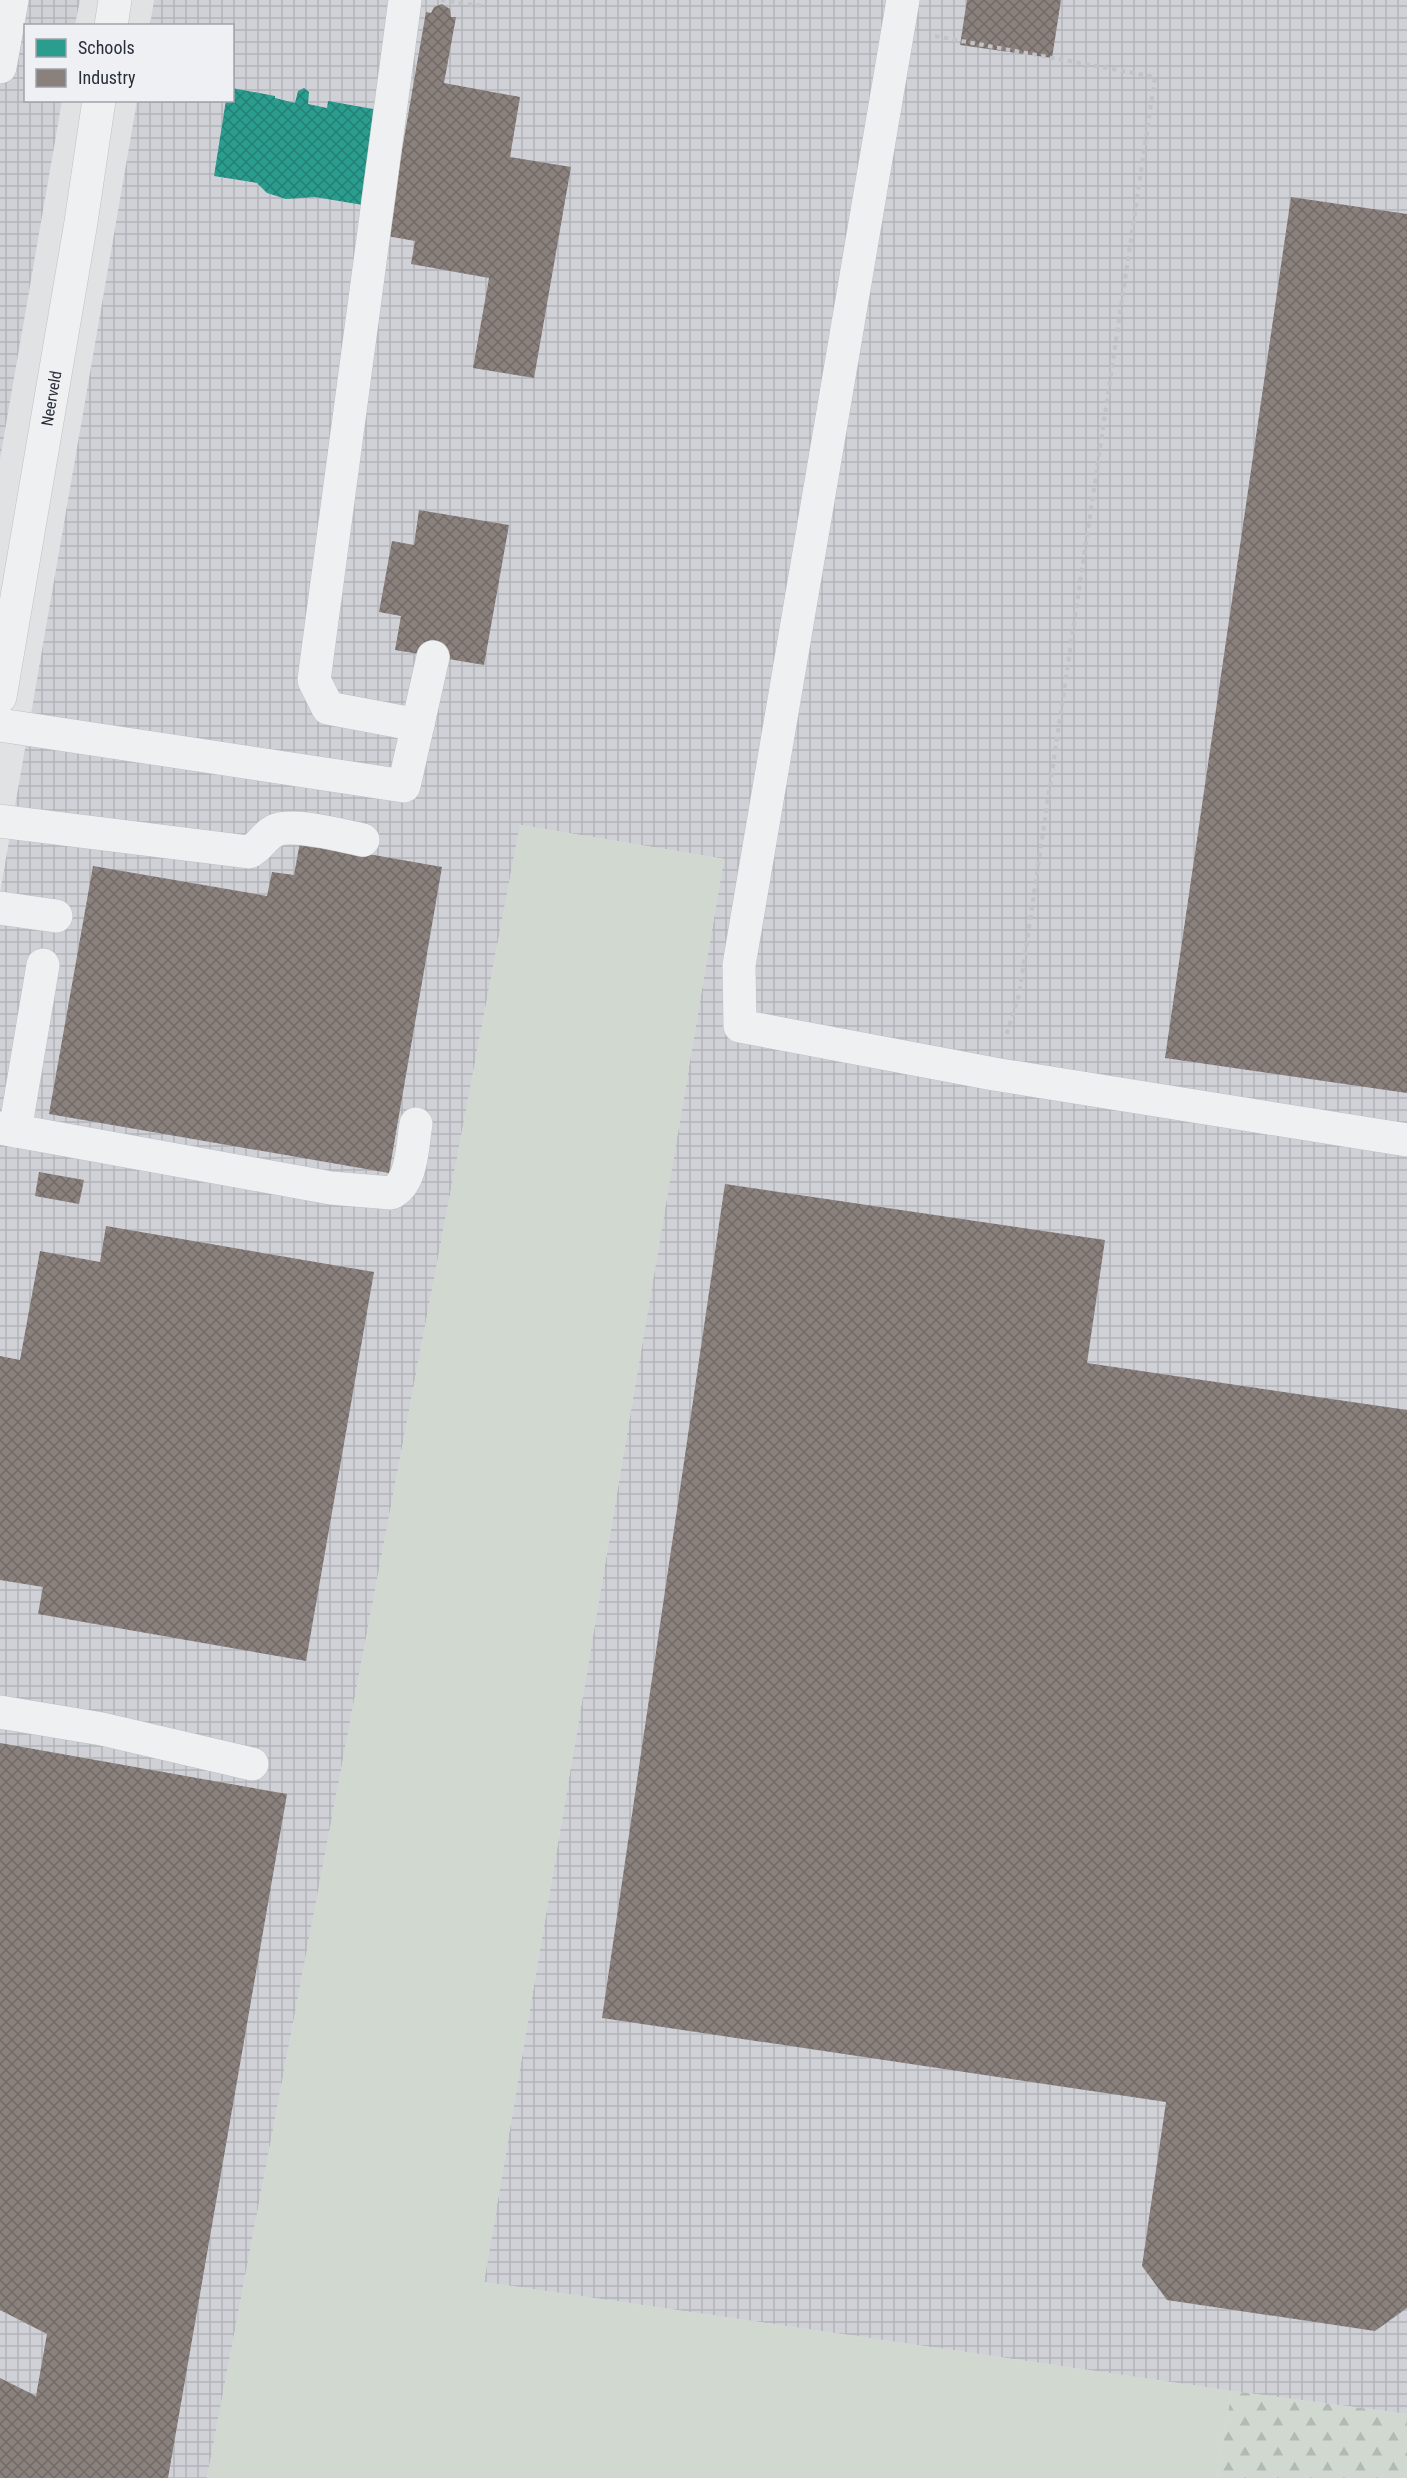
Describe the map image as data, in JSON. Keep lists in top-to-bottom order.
{
  "streets": {
    "street": ["Neerveld"]
  },
  "legend": ["Schools", "Industry"]
}
